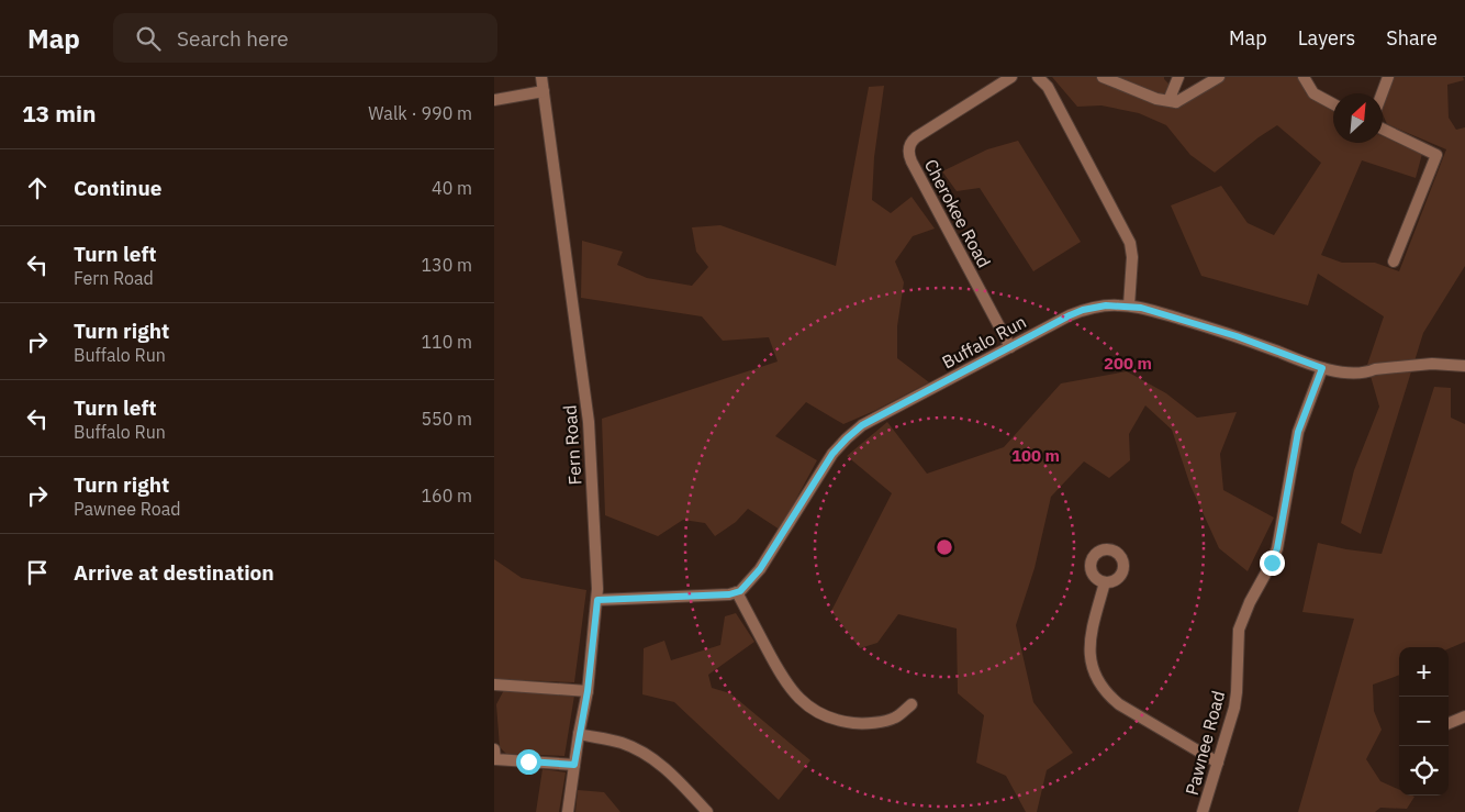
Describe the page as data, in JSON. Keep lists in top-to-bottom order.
{
  "streets": {
    "street": [
      "Cherokee Road",
      "Buffalo Run",
      "Fern Road",
      "Pawnee Road"
    ]
  },
  "crossings": [
    ["Cherokee Road", "Buffalo Run"],
    ["Buffalo Run", "Pawnee Road"]
  ],
  "north": "top right",
  "page": {
    "header": "Map",
    "search": "Search here",
    "nav": ["Map", "Layers", "Share"],
    "heading": ["13 min", "Walk · 990 m"],
    "list": [
      ["Continue", "40 m"],
      ["Turn left", "Fern Road", "130 m"],
      ["Turn right", "Buffalo Run", "110 m"],
      ["Turn left", "Buffalo Run", "550 m"],
      ["Turn right", "Pawnee Road", "160 m"],
      "Arrive at destination"
    ],
    "map_buttons": ["+", "−"]
  },
  "rings": ["200 m", "100 m"]
}
